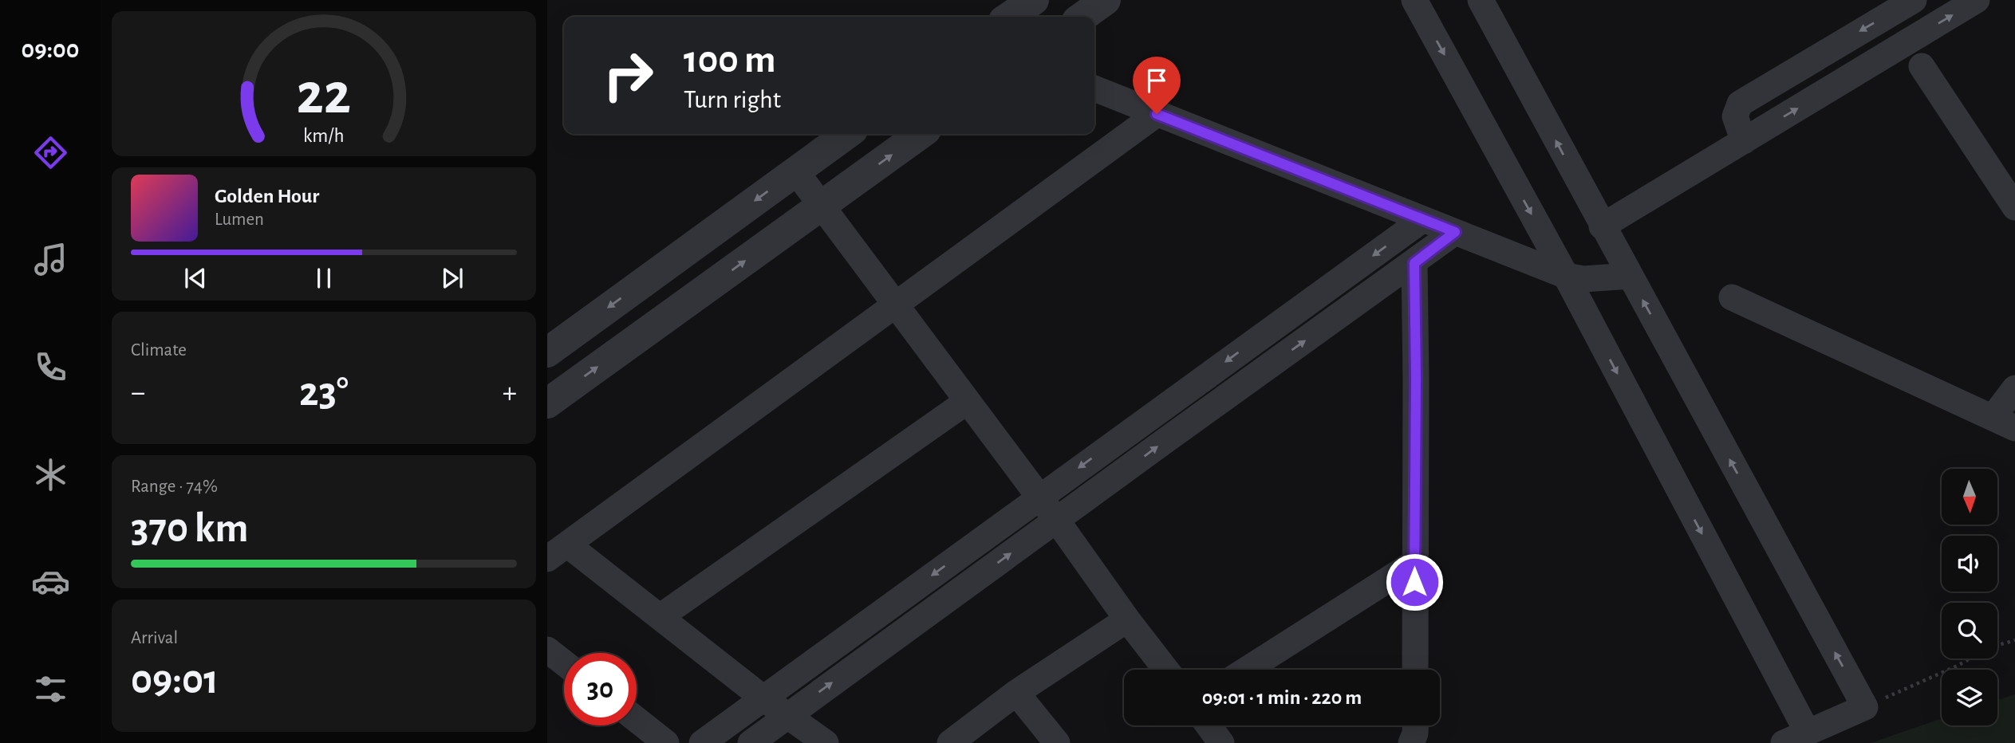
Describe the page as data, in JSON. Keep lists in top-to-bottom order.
{
  "north": "bottom",
  "page": {
    "tabs": "09:00",
    "turn": ["100 m", "Turn right"],
    "song": ["Golden Hour", "Lumen"],
    "tile": [
      "Climate",
      ["Range · 74%", "370 km"],
      ["Arrival", "09:01"]
    ],
    "heat": ["−", "23°", "+"],
    "limit": "30",
    "trip": "09:01 · 1 min · 220 m",
    "gauge": ["22", "km/h"]
  }
}
